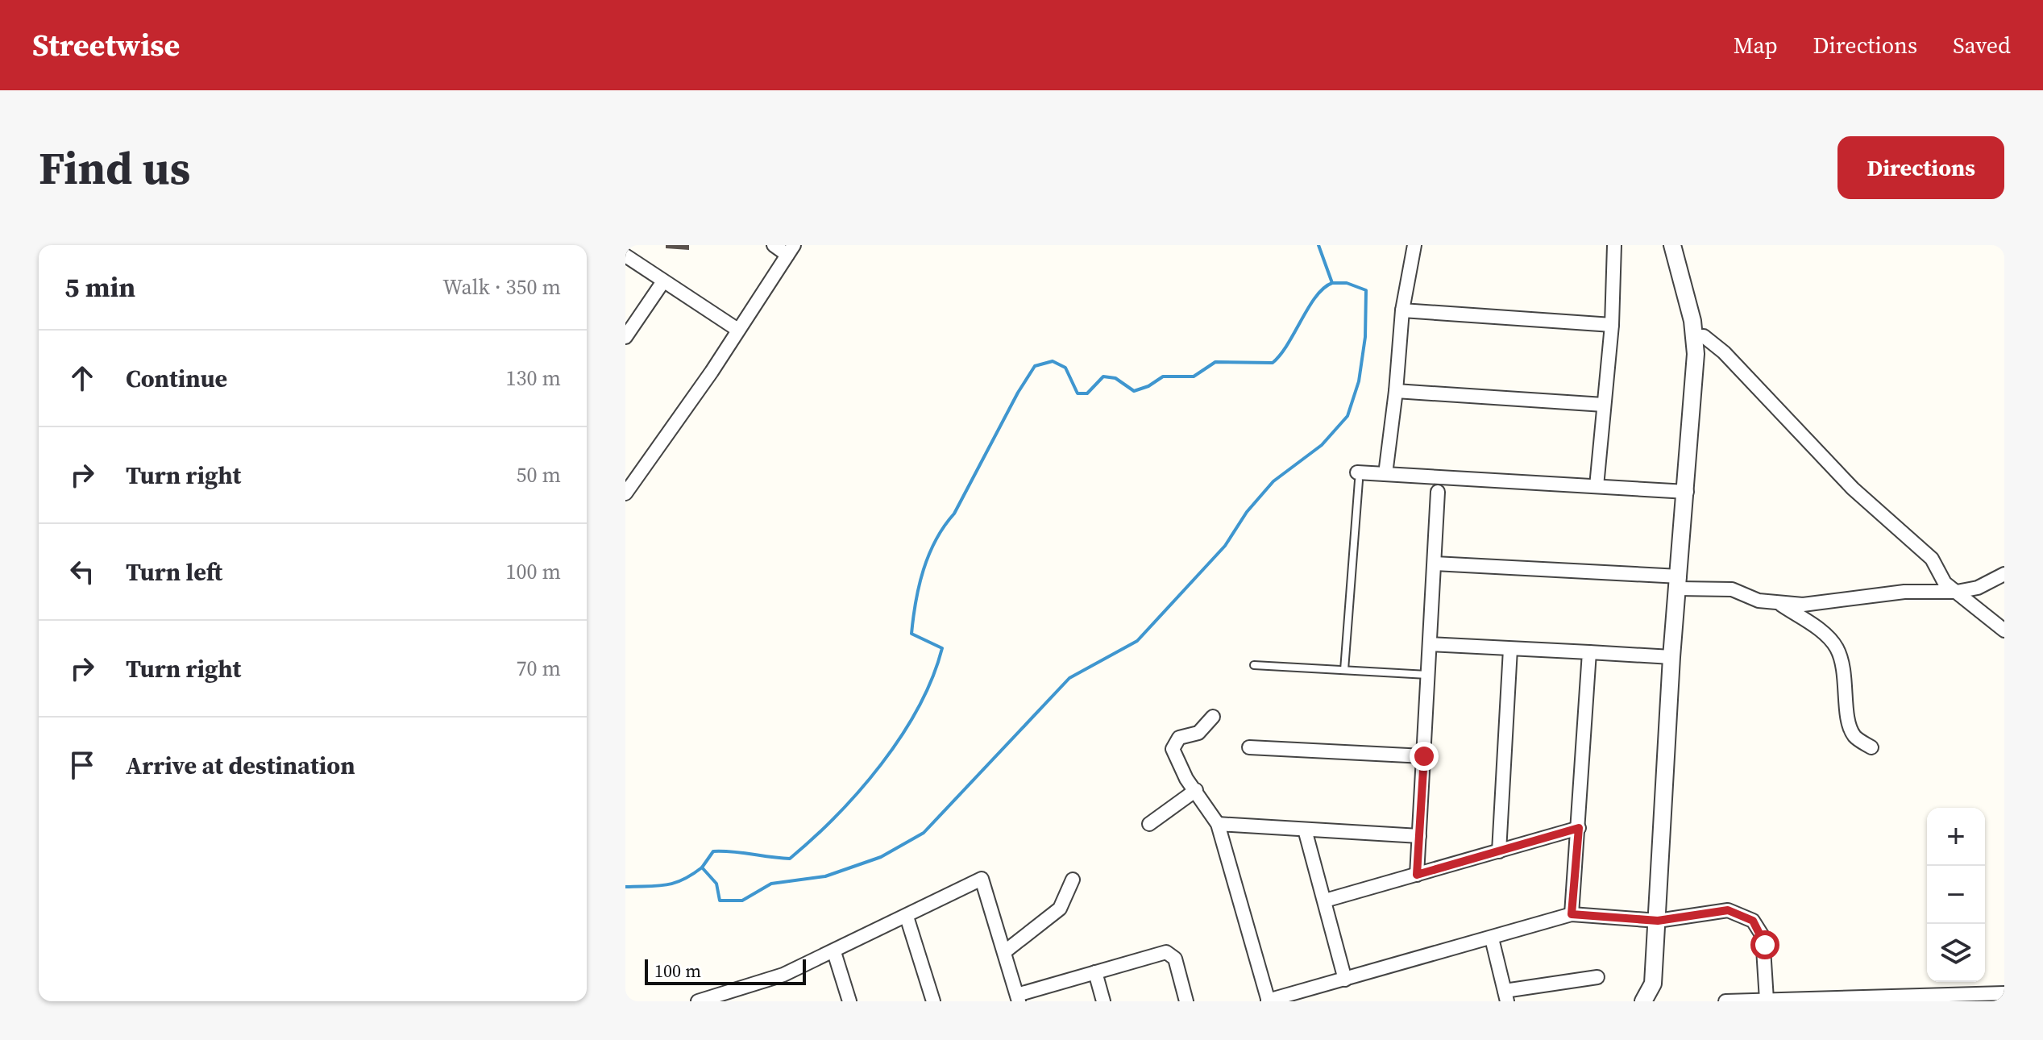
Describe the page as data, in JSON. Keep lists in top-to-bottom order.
{
  "scale_bar": "100 m",
  "page": {
    "header": "Streetwise",
    "nav": ["Map", "Directions", "Saved"],
    "buttons": "Directions",
    "title": "Find us",
    "heading": ["5 min", "Walk · 350 m"],
    "list": [
      ["Continue", "130 m"],
      ["Turn right", "50 m"],
      ["Turn left", "100 m"],
      ["Turn right", "70 m"],
      "Arrive at destination"
    ],
    "map_buttons": ["+", "−"],
    "scale": "100 m"
  }
}
